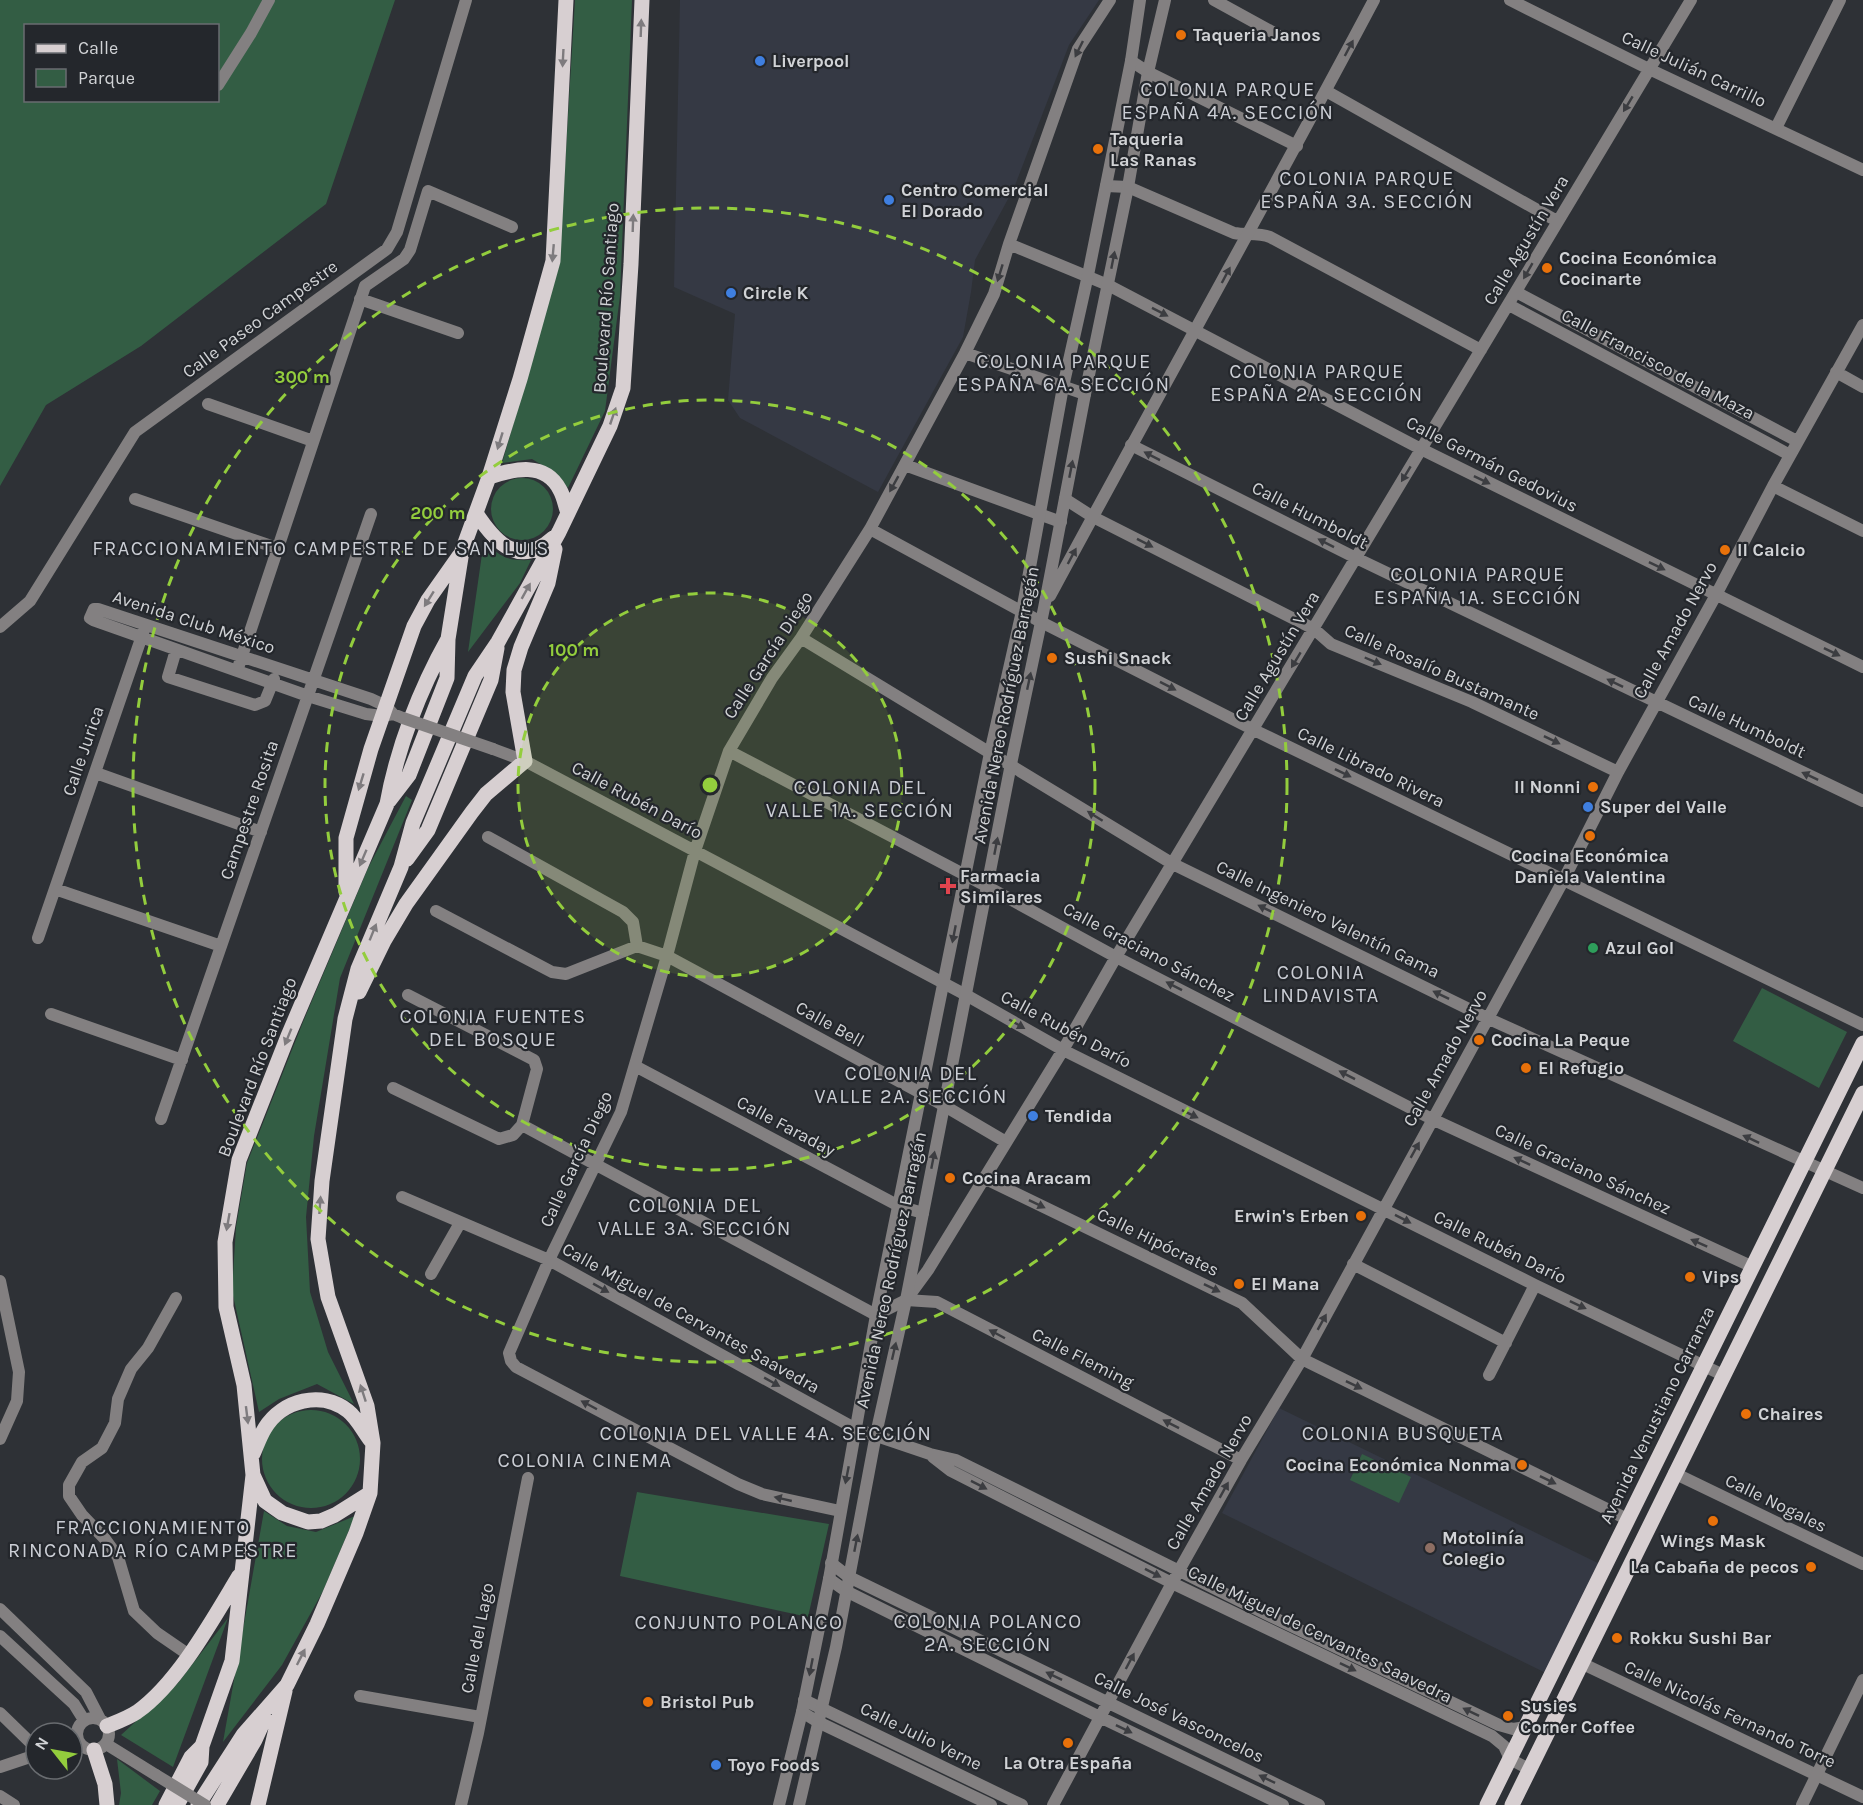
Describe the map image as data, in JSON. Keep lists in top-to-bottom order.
{
  "streets": {
    "main road": ["Boulevard Río Santiago", "Avenida Venustiano Carranza"],
    "street": [
      "Calle Julián Carrillo",
      "Calle Agustín Vera",
      "Calle Paseo Campestre",
      "Calle Francisco de la Maza",
      "Calle Germán Gedovius",
      "Calle Humboldt",
      "Avenida Club México",
      "Calle Amado Nervo",
      "Calle García Diego",
      "Calle Rosalío Bustamante",
      "Avenida Nereo Rodríguez Barragán",
      "Calle Jurica",
      "Calle Librado Rivera",
      "Calle Rubén Darío",
      "Campestre Rosita",
      "Calle Ingeniero Valentín Gama",
      "Calle Graciano Sánchez",
      "Calle Bell",
      "Calle Faraday",
      "Calle Hipócrates",
      "Calle Miguel de Cervantes Saavedra",
      "Calle Fleming",
      "Calle Nogales",
      "Calle del Lago",
      "Calle Nicolás Fernando Torre",
      "Calle José Vasconcelos",
      "Calle Julio Verne"
    ]
  },
  "crossings": [
    ["Calle Julián Carrillo", "Calle Agustín Vera"],
    ["Calle Agustín Vera", "Calle Francisco de la Maza"],
    ["Calle Agustín Vera", "Calle Germán Gedovius"],
    ["Calle Agustín Vera", "Calle Humboldt"],
    ["Calle Agustín Vera", "Calle Rosalío Bustamante"],
    ["Calle Agustín Vera", "Avenida Nereo Rodríguez Barragán"],
    ["Calle Agustín Vera", "Calle Librado Rivera"],
    ["Calle Agustín Vera", "Calle Rubén Darío"],
    ["Calle Agustín Vera", "Calle Ingeniero Valentín Gama"],
    ["Calle Agustín Vera", "Calle Graciano Sánchez"],
    ["Calle Agustín Vera", "Calle Bell"],
    ["Calle Agustín Vera", "Calle Hipócrates"],
    ["Calle Agustín Vera", "Calle Fleming"],
    ["Calle Francisco de la Maza", "Calle Amado Nervo"],
    ["Calle Germán Gedovius", "Calle Amado Nervo"],
    ["Calle Germán Gedovius", "Calle García Diego"],
    ["Calle Germán Gedovius", "Avenida Nereo Rodríguez Barragán"],
    ["Calle Humboldt", "Calle Amado Nervo"],
    ["Avenida Club México", "Calle Jurica"],
    ["Avenida Club México", "Calle Rubén Darío"],
    ["Avenida Club México", "Campestre Rosita"],
    ["Calle Amado Nervo", "Calle Rosalío Bustamante"],
    ["Calle Amado Nervo", "Calle Librado Rivera"],
    ["Calle Amado Nervo", "Calle Rubén Darío"],
    ["Calle Amado Nervo", "Calle Ingeniero Valentín Gama"],
    ["Calle Amado Nervo", "Calle Graciano Sánchez"],
    ["Calle Amado Nervo", "Calle Hipócrates"],
    ["Calle Amado Nervo", "Calle Miguel de Cervantes Saavedra"],
    ["Calle Amado Nervo", "Calle Fleming"],
    ["Calle Amado Nervo", "Calle José Vasconcelos"],
    ["Calle García Diego", "Avenida Nereo Rodríguez Barragán"],
    ["Calle García Diego", "Calle Librado Rivera"],
    ["Calle García Diego", "Calle Rubén Darío"],
    ["Calle García Diego", "Calle Ingeniero Valentín Gama"],
    ["Calle García Diego", "Calle Graciano Sánchez"],
    ["Calle García Diego", "Calle Bell"],
    ["Calle García Diego", "Calle Faraday"],
    ["Calle García Diego", "Calle Miguel de Cervantes Saavedra"],
    ["Calle Rosalío Bustamante", "Avenida Nereo Rodríguez Barragán"],
    ["Avenida Nereo Rodríguez Barragán", "Calle Librado Rivera"],
    ["Avenida Nereo Rodríguez Barragán", "Calle Rubén Darío"],
    ["Avenida Nereo Rodríguez Barragán", "Calle Ingeniero Valentín Gama"],
    ["Avenida Nereo Rodríguez Barragán", "Calle Graciano Sánchez"],
    ["Avenida Nereo Rodríguez Barragán", "Calle Bell"],
    ["Avenida Nereo Rodríguez Barragán", "Calle Faraday"],
    ["Avenida Nereo Rodríguez Barragán", "Calle Miguel de Cervantes Saavedra"],
    ["Avenida Nereo Rodríguez Barragán", "Calle Fleming"],
    ["Avenida Nereo Rodríguez Barragán", "Calle José Vasconcelos"],
    ["Avenida Nereo Rodríguez Barragán", "Calle Julio Verne"],
    ["Calle Rubén Darío", "Avenida Venustiano Carranza"],
    ["Calle Ingeniero Valentín Gama", "Avenida Venustiano Carranza"],
    ["Calle Graciano Sánchez", "Avenida Venustiano Carranza"],
    ["Calle Hipócrates", "Avenida Venustiano Carranza"],
    ["Calle Miguel de Cervantes Saavedra", "Avenida Venustiano Carranza"]
  ],
  "one_way": [
    "Calle Germán Gedovius",
    "Calle Humboldt",
    "Calle Rosalío Bustamante",
    "Calle Librado Rivera",
    "Calle Rubén Darío",
    "Calle Ingeniero Valentín Gama",
    "Calle Graciano Sánchez",
    "Calle Hipócrates",
    "Calle Fleming"
  ],
  "districts": [
    "COLONIA PARQUE ESPAÑA 4A. SECCIÓN",
    "COLONIA PARQUE ESPAÑA 3A. SECCIÓN",
    "COLONIA PARQUE ESPAÑA 6A. SECCIÓN",
    "COLONIA PARQUE ESPAÑA 2A. SECCIÓN",
    "FRACCIONAMIENTO CAMPESTRE DE SAN LUIS",
    "COLONIA PARQUE ESPAÑA 1A. SECCIÓN",
    "COLONIA DEL VALLE 1A. SECCIÓN",
    "COLONIA LINDAVISTA",
    "COLONIA FUENTES DEL BOSQUE",
    "COLONIA DEL VALLE 2A. SECCIÓN",
    "COLONIA DEL VALLE 3A. SECCIÓN",
    "COLONIA DEL VALLE 4A. SECCIÓN",
    "COLONIA BUSQUETA",
    "COLONIA CINEMA",
    "FRACCIONAMIENTO RINCONADA RÍO CAMPESTRE",
    "COLONIA POLANCO 2A. SECCIÓN",
    "CONJUNTO POLANCO"
  ],
  "places": {
    "other": [
      "Taqueria Janos",
      "Liverpool",
      "Taqueria Las Ranas",
      "Centro Comercial El Dorado",
      "Cocina Económica Cocinarte",
      "Circle K",
      "Il Calcio",
      "Sushi Snack",
      "Il Nonni",
      "Super del Valle",
      "Cocina Económica Daniela Valentina",
      "Azul Gol",
      "Cocina La Peque",
      "El Refugio",
      "Tendida",
      "Cocina Aracam",
      "Erwin's Erben",
      "Vips",
      "El Mana",
      "Chaires",
      "Cocina Económica Nonma",
      "Wings Mask",
      "Motolinía Colegio",
      "La Cabaña de pecos",
      "Rokku Sushi Bar",
      "Bristol Pub",
      "Susies Corner Coffee",
      "La Otra España",
      "Toyo Foods"
    ],
    "health": ["Farmacia Similares"]
  },
  "legend": ["Calle", "Parque"],
  "north": "top left",
  "rings": ["300 m", "200 m", "100 m"]
}
